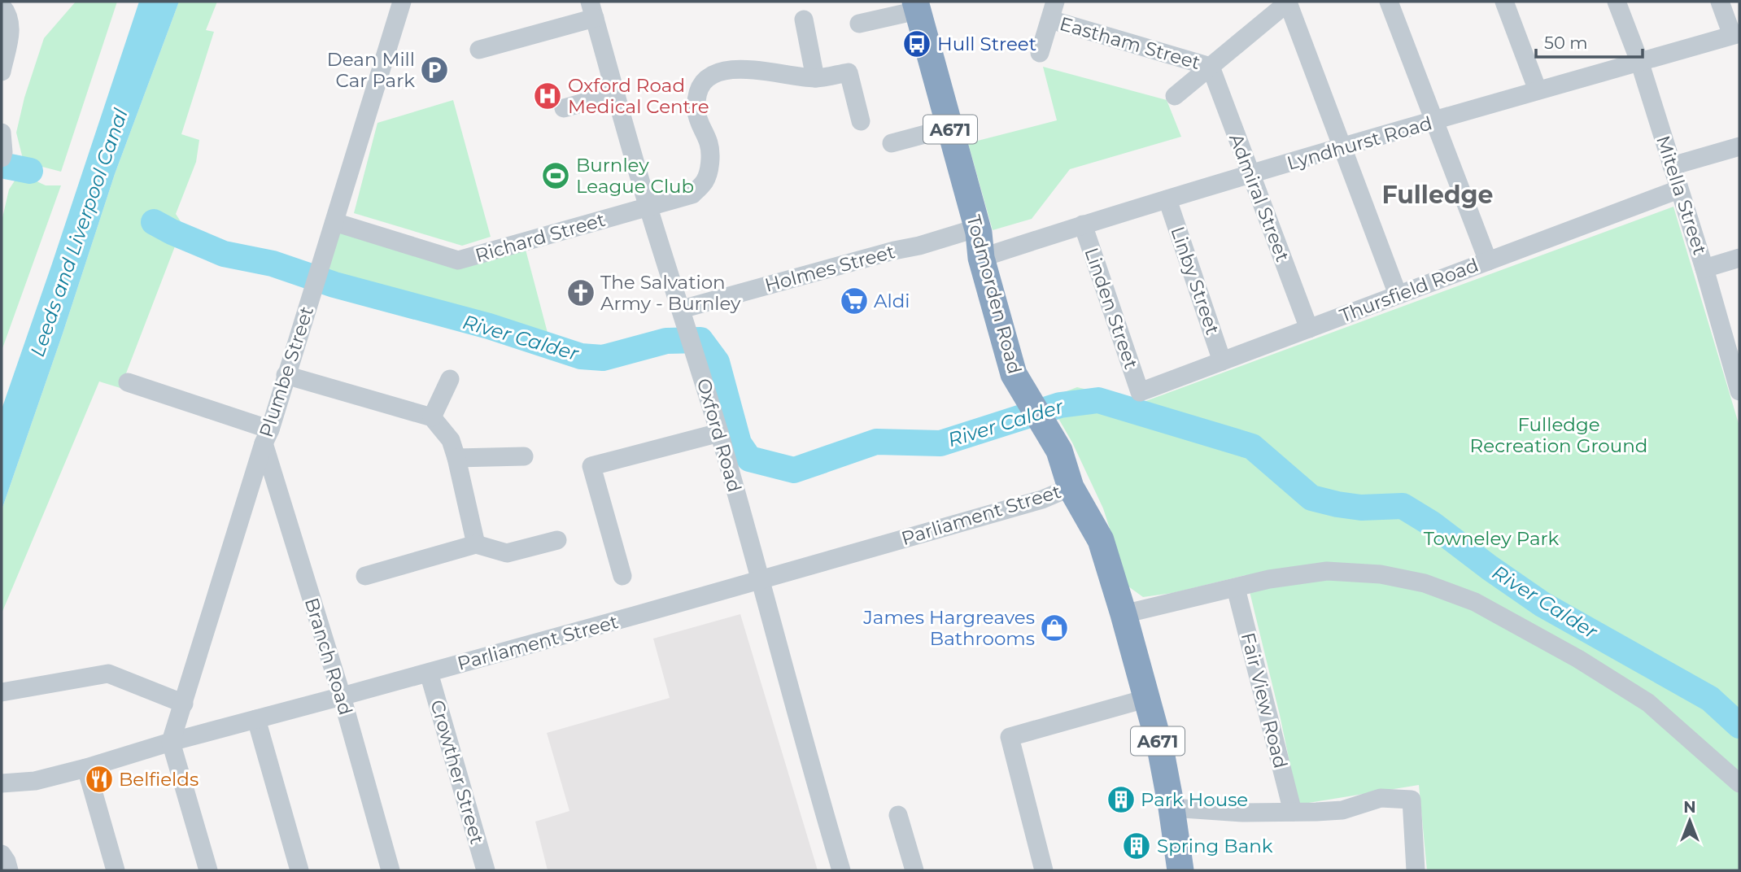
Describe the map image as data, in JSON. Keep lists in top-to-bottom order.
{
  "streets": {
    "highway": ["A671", "Todmorden Road"],
    "street": [
      "Eastham Street",
      "Lyndhurst Road",
      "Mitella Street",
      "Admiral Street",
      "Richard Street",
      "Holmes Street",
      "Linby Street",
      "Thursfield Road",
      "Linden Street",
      "Plumbe Street",
      "Oxford Road",
      "Parliament Street",
      "Branch Road",
      "Fair View Road",
      "Crowther Street"
    ]
  },
  "crossings": [
    ["Eastham Street", "Admiral Street"],
    ["Lyndhurst Road", "Mitella Street"],
    ["Lyndhurst Road", "Admiral Street"],
    ["Lyndhurst Road", "Linby Street"],
    ["Lyndhurst Road", "Todmorden Road"],
    ["Lyndhurst Road", "Linden Street"],
    ["Mitella Street", "Thursfield Road"],
    ["Admiral Street", "Thursfield Road"],
    ["Richard Street", "Plumbe Street"],
    ["Richard Street", "Oxford Road"],
    ["Holmes Street", "Todmorden Road"],
    ["Holmes Street", "Oxford Road"],
    ["Linby Street", "Thursfield Road"],
    ["Thursfield Road", "Linden Street"],
    ["Todmorden Road", "Parliament Street"],
    ["Plumbe Street", "Parliament Street"],
    ["Plumbe Street", "Branch Road"],
    ["Oxford Road", "Parliament Street"],
    ["Parliament Street", "Branch Road"],
    ["Parliament Street", "Crowther Street"]
  ],
  "districts": ["Fulledge"],
  "water": ["Leeds and Liverpool Canal", "River Calder"],
  "parks": ["Fulledge Recreation Ground", "Towneley Park"],
  "places": {
    "bus stop": ["Hull Street"],
    "parking": ["Dean Mill Car Park"],
    "hospital": ["Oxford Road Medical Centre"],
    "sports": ["Burnley League Club"],
    "church": ["The Salvation Army - Burnley"],
    "supermarket": ["Aldi"],
    "shop": ["James Hargreaves Bathrooms"],
    "restaurant": ["Belfields"],
    "building": ["Park House", "Spring Bank"]
  },
  "scale_bar": "50 m",
  "north": "top"
}
